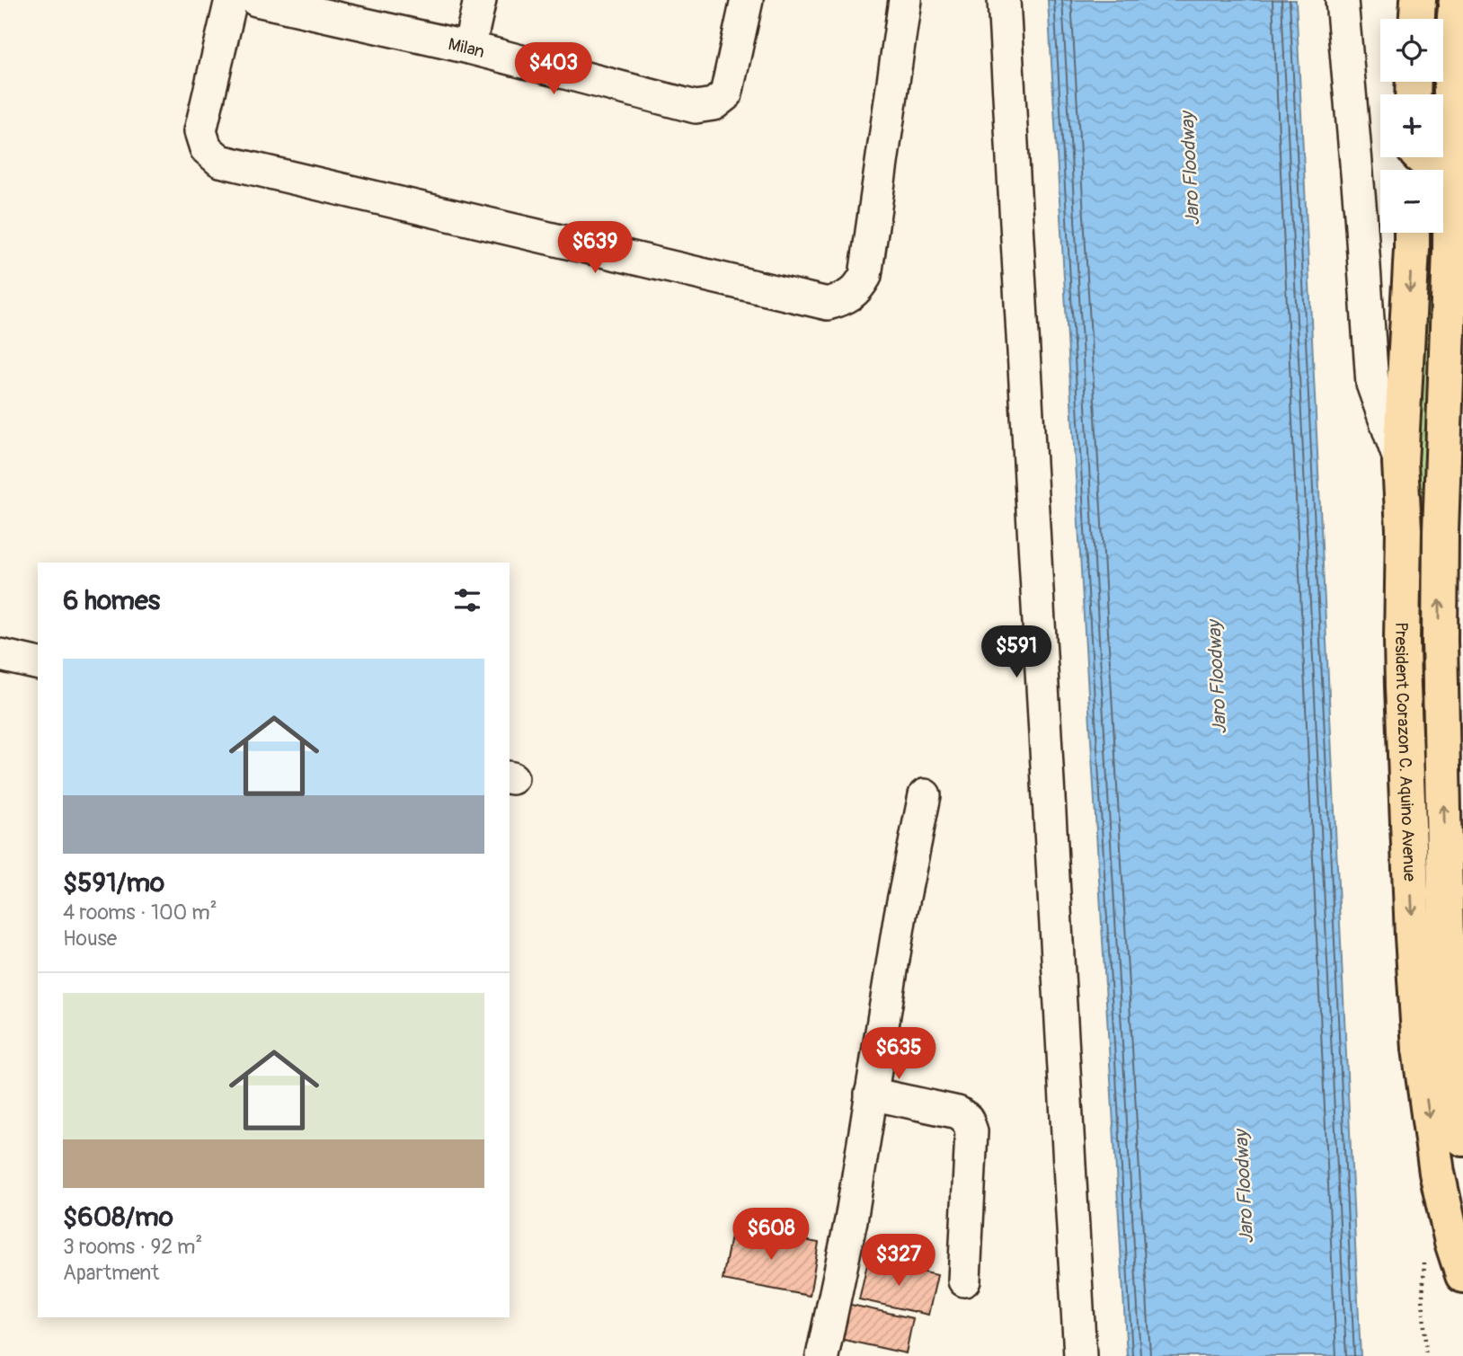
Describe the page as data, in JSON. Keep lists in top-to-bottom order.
{
  "streets": {
    "main road": ["President Corazon C. Aquino Avenue"],
    "street": ["Milan"]
  },
  "water": ["Jaro Floodway"],
  "page": {
    "map_buttons": ["+", "−"],
    "price": [
      "$403",
      "$639",
      "$591",
      "$635",
      "$608",
      "$327"
    ],
    "heading": "6 homes",
    "list": [
      {
        "name": "$591/mo",
        "note": "4 rooms · 100 m² · House"
      },
      {
        "name": "$608/mo",
        "note": "3 rooms · 92 m² · Apartment"
      }
    ]
  }
}
